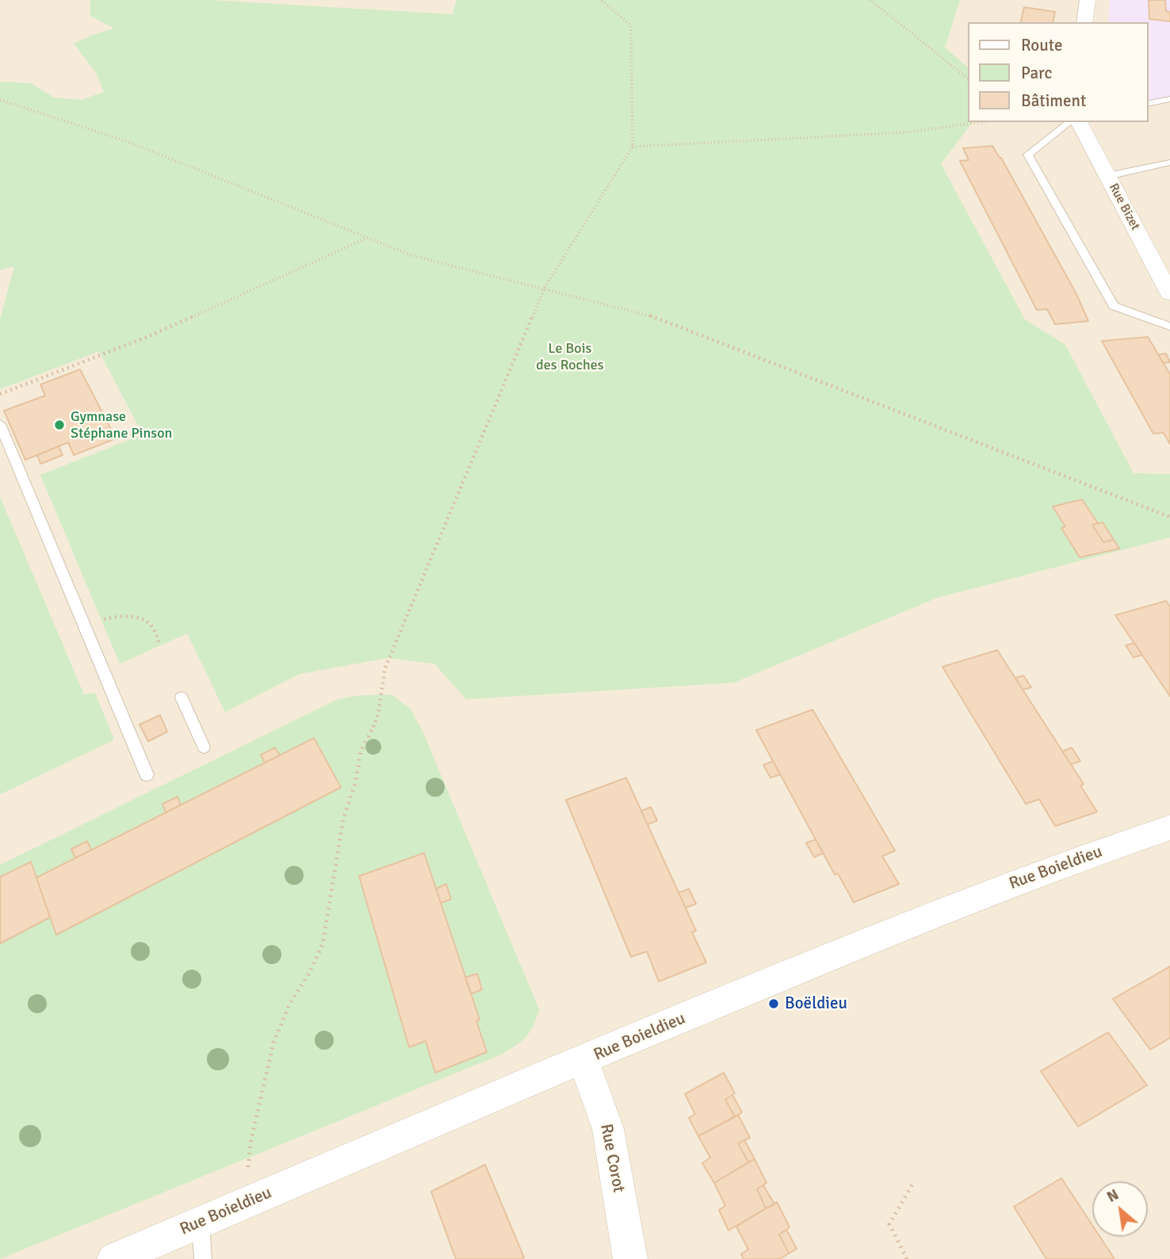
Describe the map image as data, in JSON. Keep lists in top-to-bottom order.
{
  "streets": {
    "street": ["Rue Bizet", "Rue Boieldieu", "Rue Corot"]
  },
  "crossings": [
    ["Rue Boieldieu", "Rue Corot"]
  ],
  "parks": ["Le Bois des Roches"],
  "places": ["Gymnase Stéphane Pinson", "Boëldieu"],
  "legend": ["Route", "Parc", "Bâtiment"],
  "north": "top left"
}
